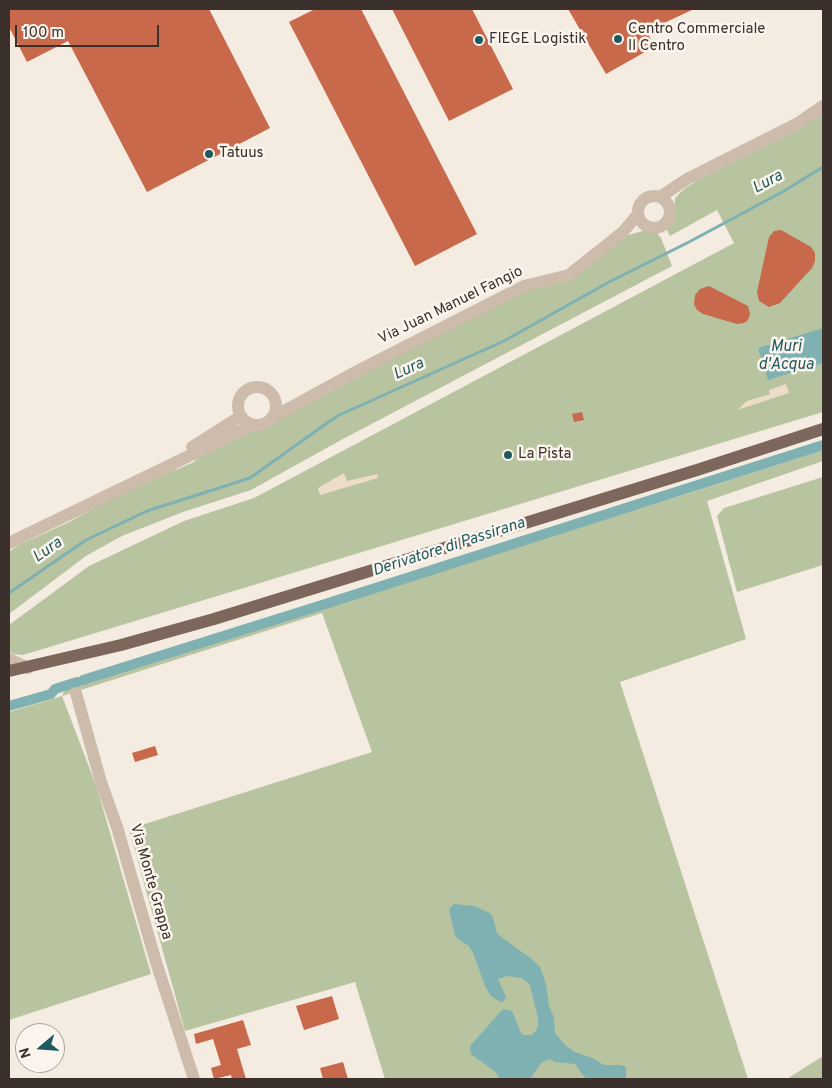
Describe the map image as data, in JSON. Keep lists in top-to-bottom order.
{
  "streets": {
    "street": ["Via Juan Manuel Fangio", "Via Monte Grappa"]
  },
  "water": ["Lura", "Muri d'Acqua", "Derivatore di Passirana"],
  "places": [
    "Centro Commerciale Il Centro",
    "FIEGE Logistik",
    "Tatuus",
    "La Pista"
  ],
  "scale_bar": "100 m",
  "north": "left"
}
